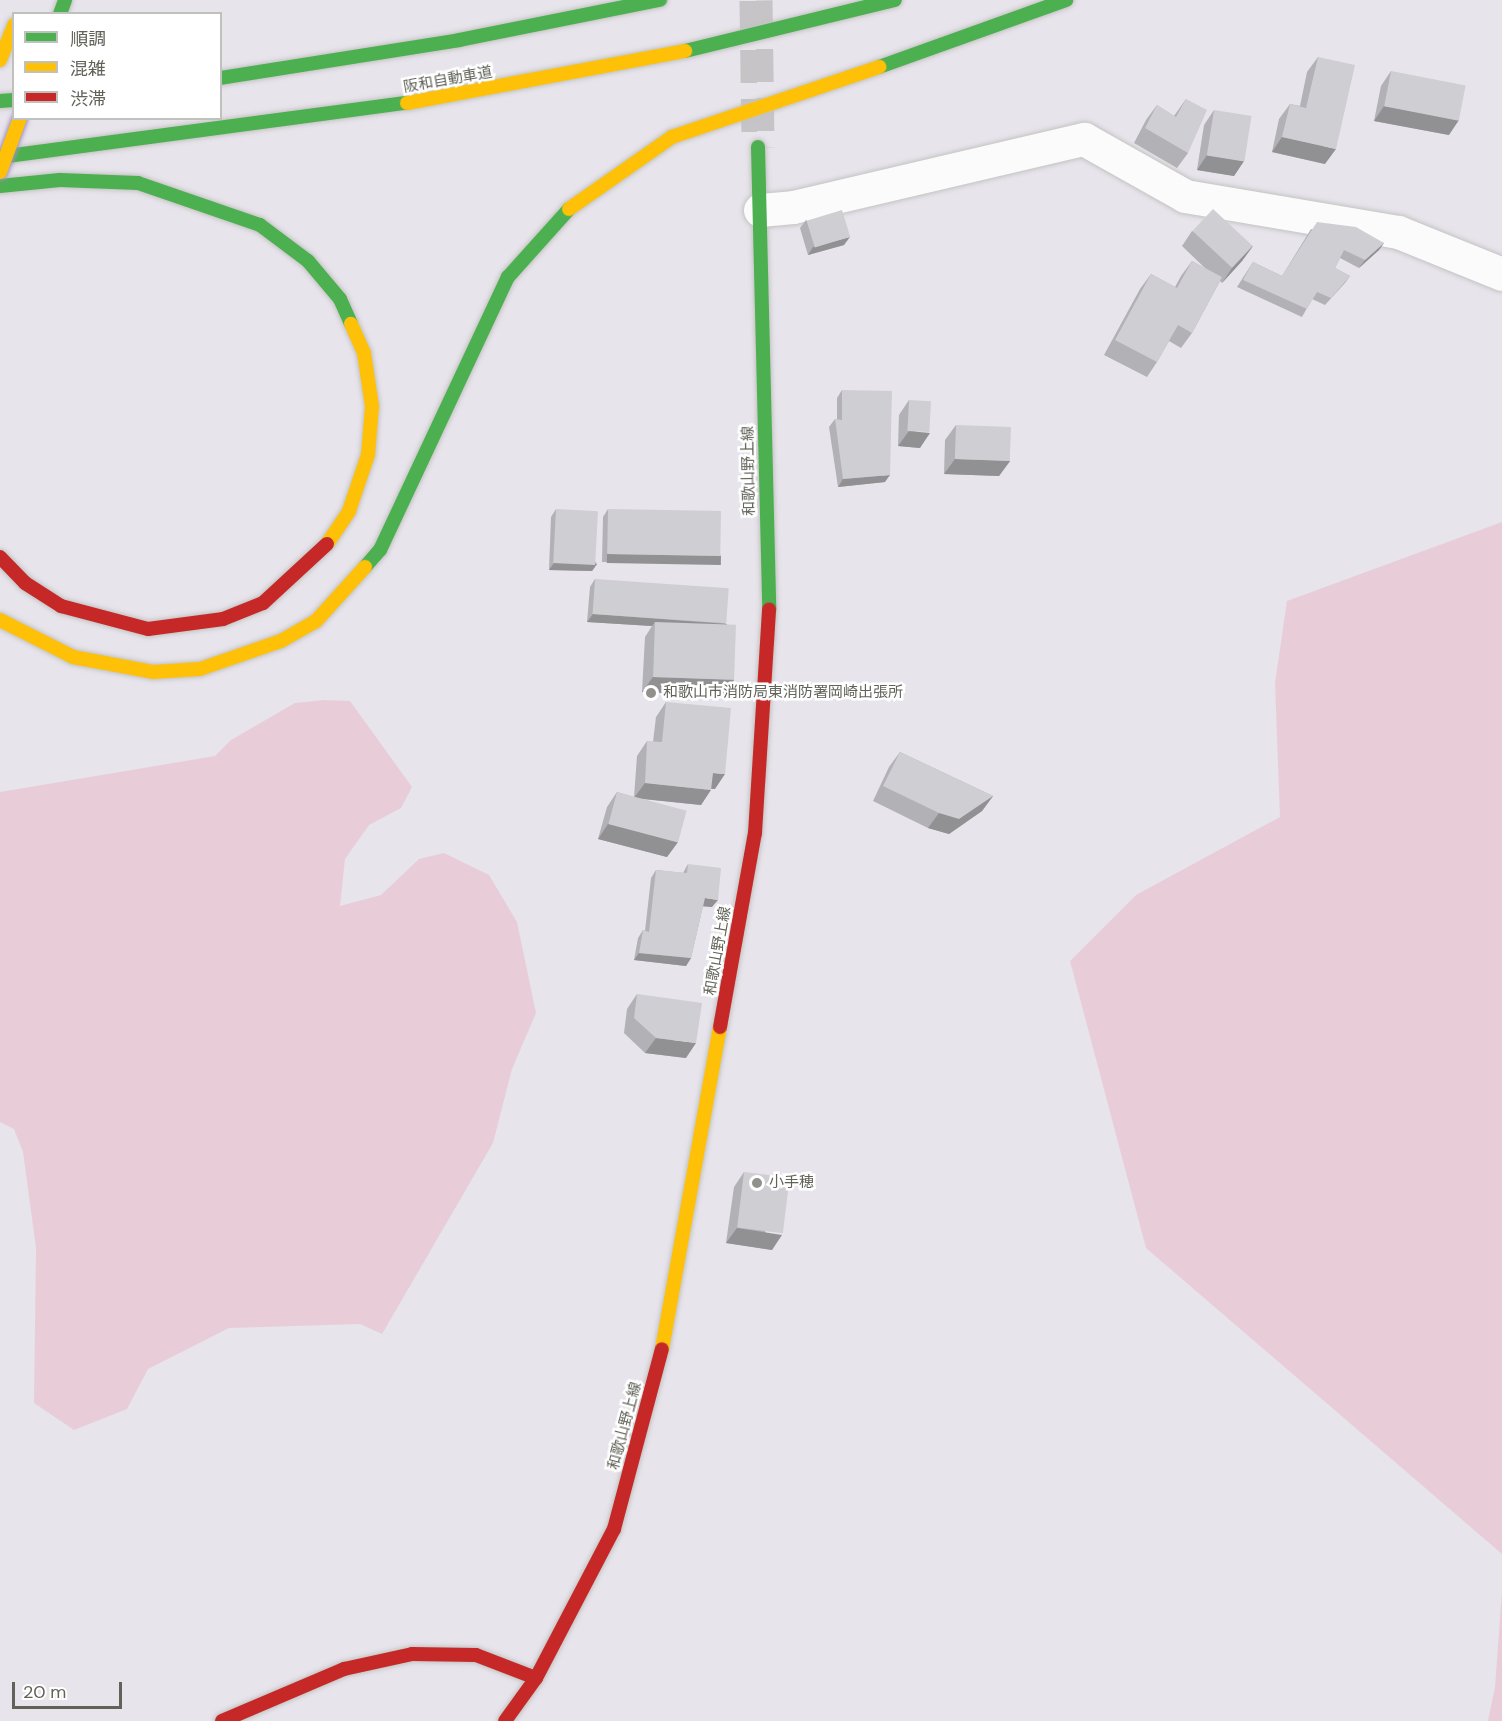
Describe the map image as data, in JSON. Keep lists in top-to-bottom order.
{
  "streets": {
    "main road": ["阪和自動車道", "和歌山野上線"]
  },
  "places": ["和歌山市消防局東消防署岡崎出張所", "小手穂"],
  "legend": ["順調", "混雑", "渋滞"],
  "scale_bar": "20 m"
}
